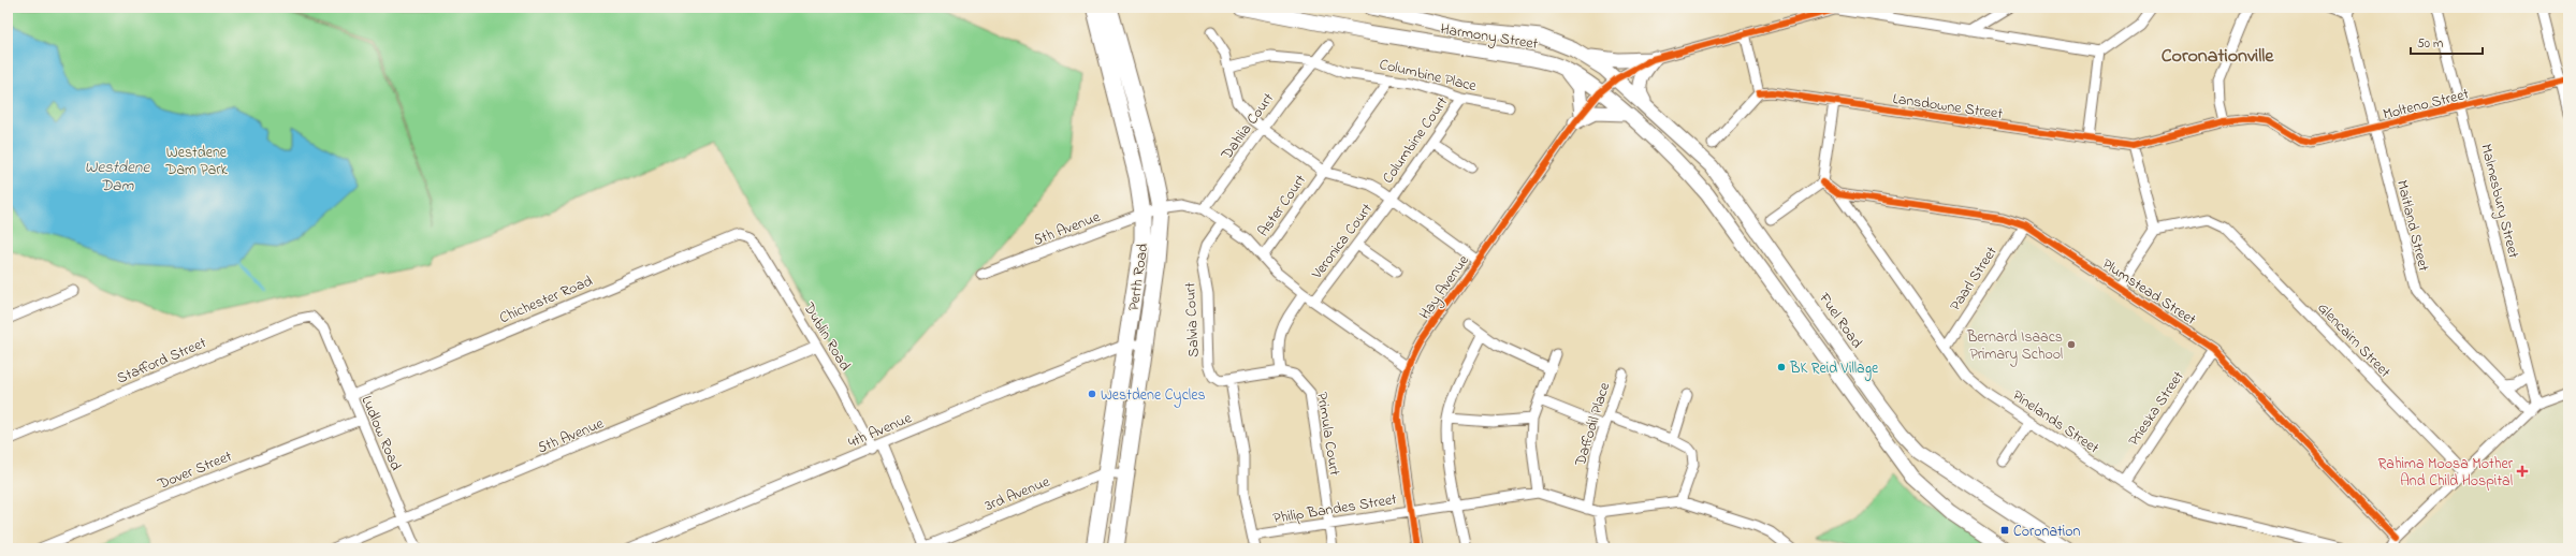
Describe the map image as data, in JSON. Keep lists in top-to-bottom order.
{
  "streets": {
    "main road": ["Harmony Street", "Perth Road", "Fuel Road"],
    "street": [
      "Columbine Place",
      "Molteno Street",
      "Lansdowne Street",
      "Dahlia Court",
      "Columbine Court",
      "Malmesbury Street",
      "Aster Court",
      "Maitland Street",
      "5th Avenue",
      "Veronica Court",
      "Paarl Street",
      "Hay Avenue",
      "Plumstead Street",
      "Chichester Road",
      "Salvia Court",
      "Dublin Road",
      "Glencairn Street",
      "Stafford Street",
      "Prieska Street",
      "Pinelands Street",
      "Daffodil Place",
      "4th Avenue",
      "Ludlow Road",
      "Primula Court",
      "Dover Street",
      "3rd Avenue",
      "Philip Bandes Street"
    ]
  },
  "crossings": [
    ["Harmony Street", "Hay Avenue"],
    ["Harmony Street", "Fuel Road"],
    ["Columbine Place", "Dahlia Court"],
    ["Columbine Place", "Columbine Court"],
    ["Columbine Place", "Aster Court"],
    ["Molteno Street", "Lansdowne Street"],
    ["Molteno Street", "Malmesbury Street"],
    ["Molteno Street", "Maitland Street"],
    ["Dahlia Court", "5th Avenue"],
    ["Columbine Court", "Veronica Court"],
    ["5th Avenue", "Perth Road"],
    ["5th Avenue", "Dublin Road"],
    ["5th Avenue", "Ludlow Road"],
    ["Perth Road", "4th Avenue"],
    ["Perth Road", "3rd Avenue"],
    ["Paarl Street", "Plumstead Street"],
    ["Paarl Street", "Pinelands Street"],
    ["Hay Avenue", "Fuel Road"],
    ["Hay Avenue", "Philip Bandes Street"],
    ["Plumstead Street", "Prieska Street"],
    ["Plumstead Street", "Pinelands Street"],
    ["Chichester Road", "Dublin Road"],
    ["Chichester Road", "Ludlow Road"],
    ["Dublin Road", "4th Avenue"],
    ["Stafford Street", "Ludlow Road"],
    ["Prieska Street", "Pinelands Street"],
    ["Daffodil Place", "Philip Bandes Street"],
    ["Ludlow Road", "Dover Street"],
    ["Primula Court", "Philip Bandes Street"]
  ],
  "districts": ["Coronationville"],
  "water": ["Westdene Dam"],
  "parks": ["Westdene Dam Park"],
  "places": {
    "other": ["Bernard Isaacs Primary School", "BK Reid Village", "Westdene Cycles"],
    "health": ["Rahima Moosa Mother And Child Hospital"],
    "transit": ["Coronation"]
  },
  "scale_bar": "50 m"
}
